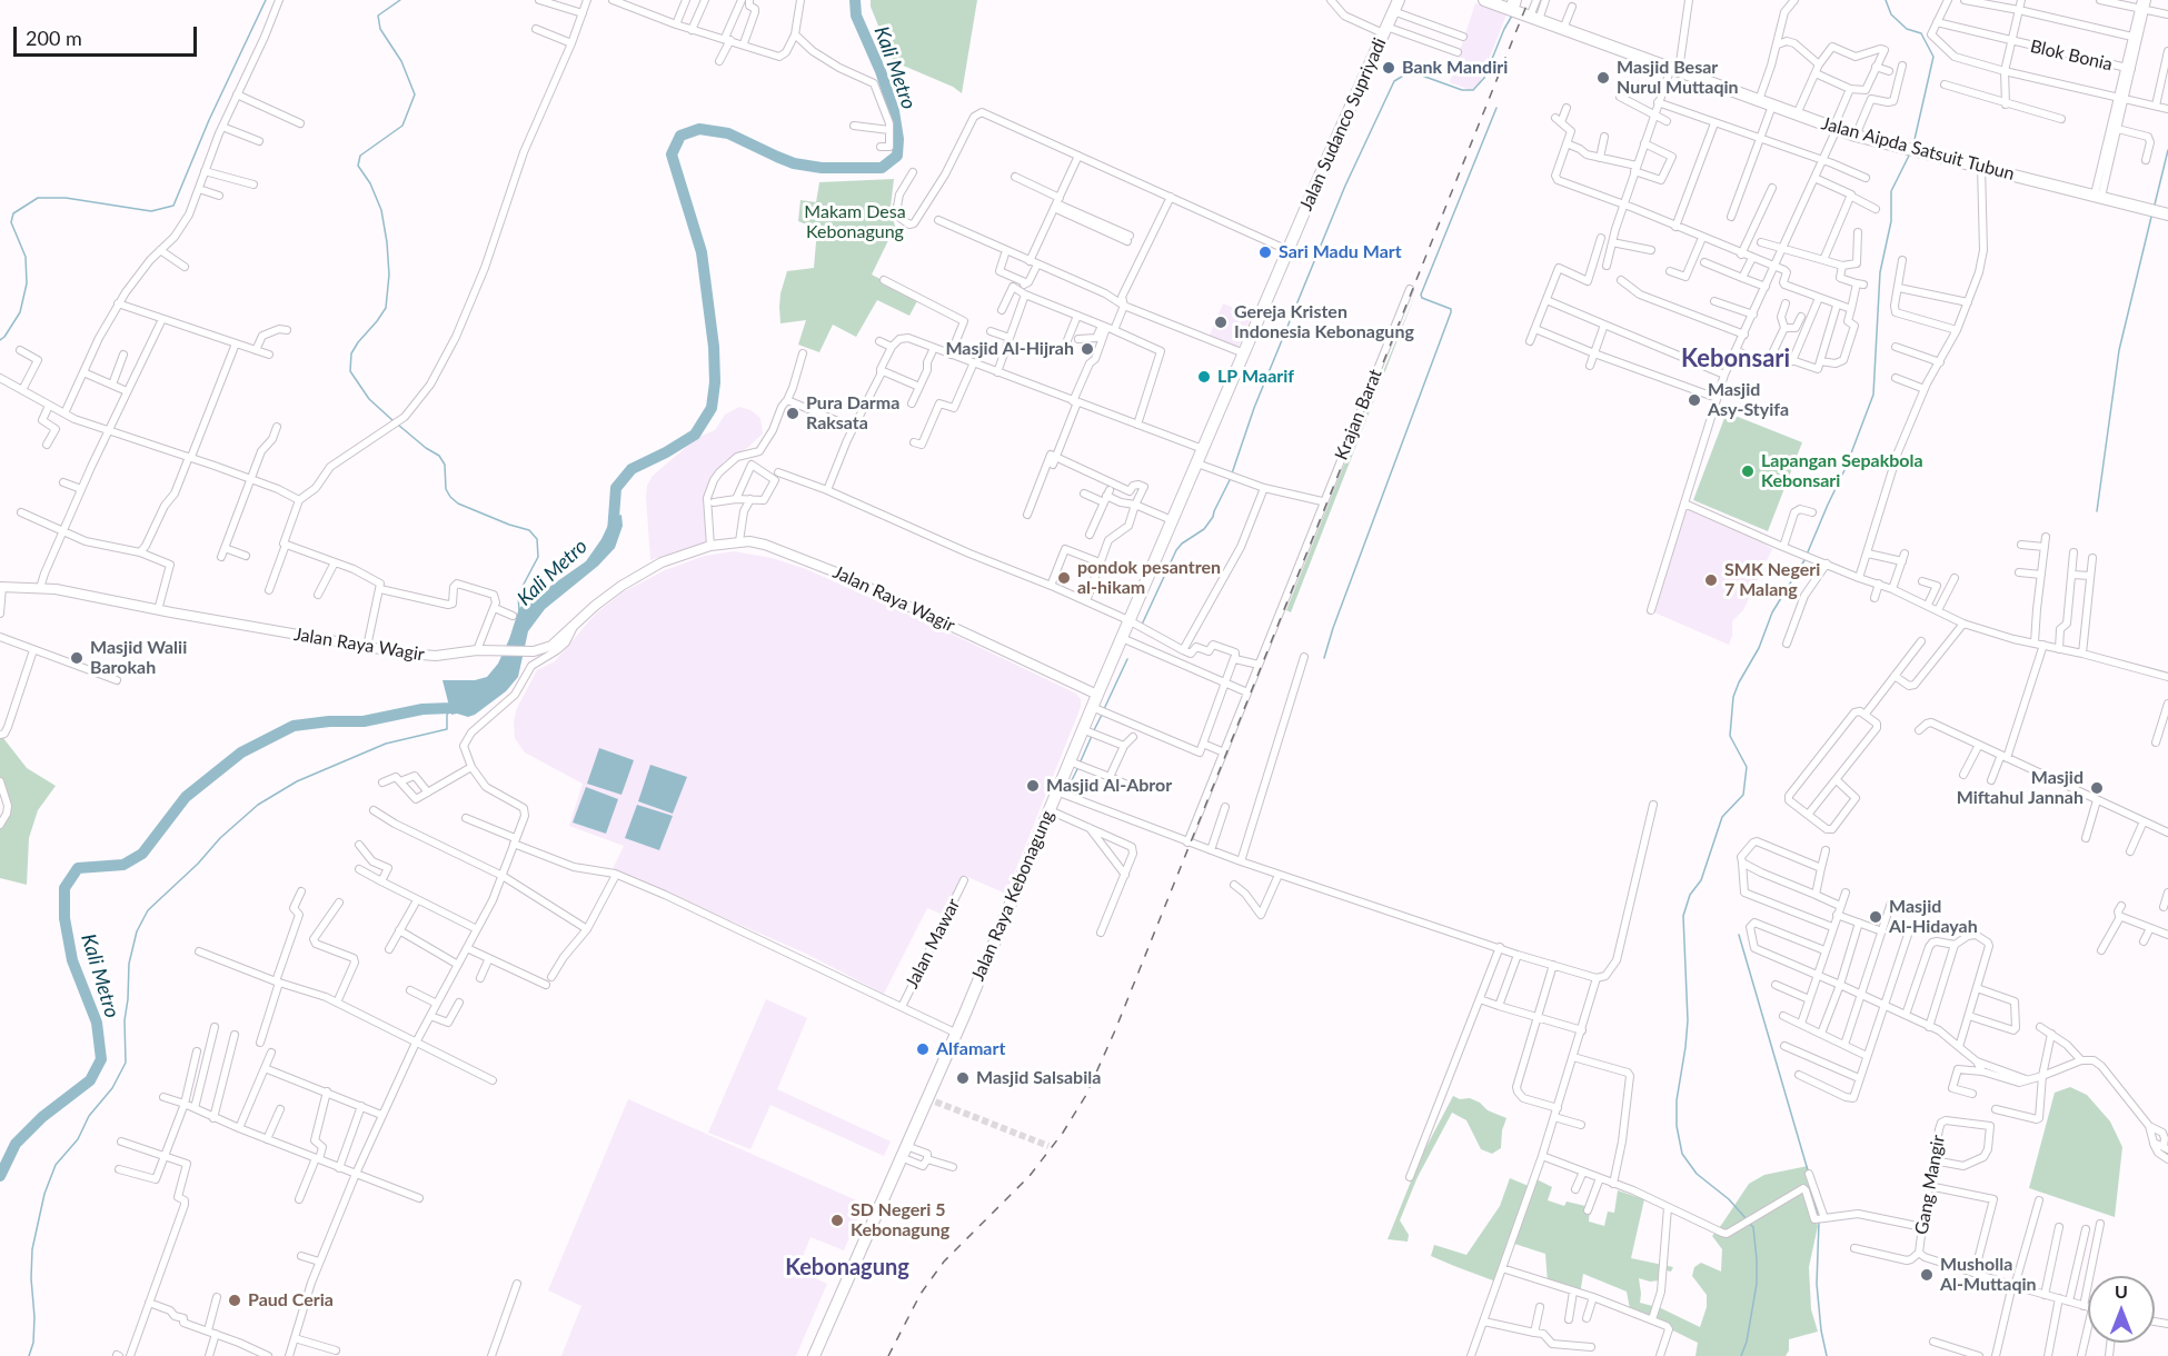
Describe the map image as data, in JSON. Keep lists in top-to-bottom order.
{
  "streets": {
    "highway": ["Jalan Sudanco Supriyadi", "Jalan Aipda Satsuit Tubun", "Jalan Raya Kebonagung"],
    "main road": ["Jalan Raya Wagir"],
    "street": [
      "Blok Bonia",
      "Krajan Barat",
      "Jalan Mawar",
      "Gang Mangir"
    ]
  },
  "crossings": [
    ["Jalan Sudanco Supriyadi", "Jalan Raya Kebonagung"],
    ["Jalan Raya Wagir", "Jalan Raya Kebonagung"]
  ],
  "districts": ["Kebonsari", "Kebonagung"],
  "water": ["Kali Metro"],
  "parks": ["Makam Desa Kebonagung"],
  "places": [
    "Bank Mandiri",
    "Masjid Besar Nurul Muttaqin",
    "Sari Madu Mart",
    "Gereja Kristen Indonesia Kebonagung",
    "Masjid Al-Hijrah",
    "LP Maarif",
    "Masjid Asy-Styifa",
    "Pura Darma Raksata",
    "Lapangan Sepakbola Kebonsari",
    "pondok pesantren al-hikam",
    "SMK Negeri 7 Malang",
    "Masjid Walii Barokah",
    "Masjid Al-Abror",
    "Masjid Miftahul Jannah",
    "Masjid Al-Hidayah",
    "Alfamart",
    "Masjid Salsabila",
    "SD Negeri 5 Kebonagung",
    "Musholla Al-Muttaqin",
    "Paud Ceria"
  ],
  "scale_bar": "200 m",
  "north": "top"
}
